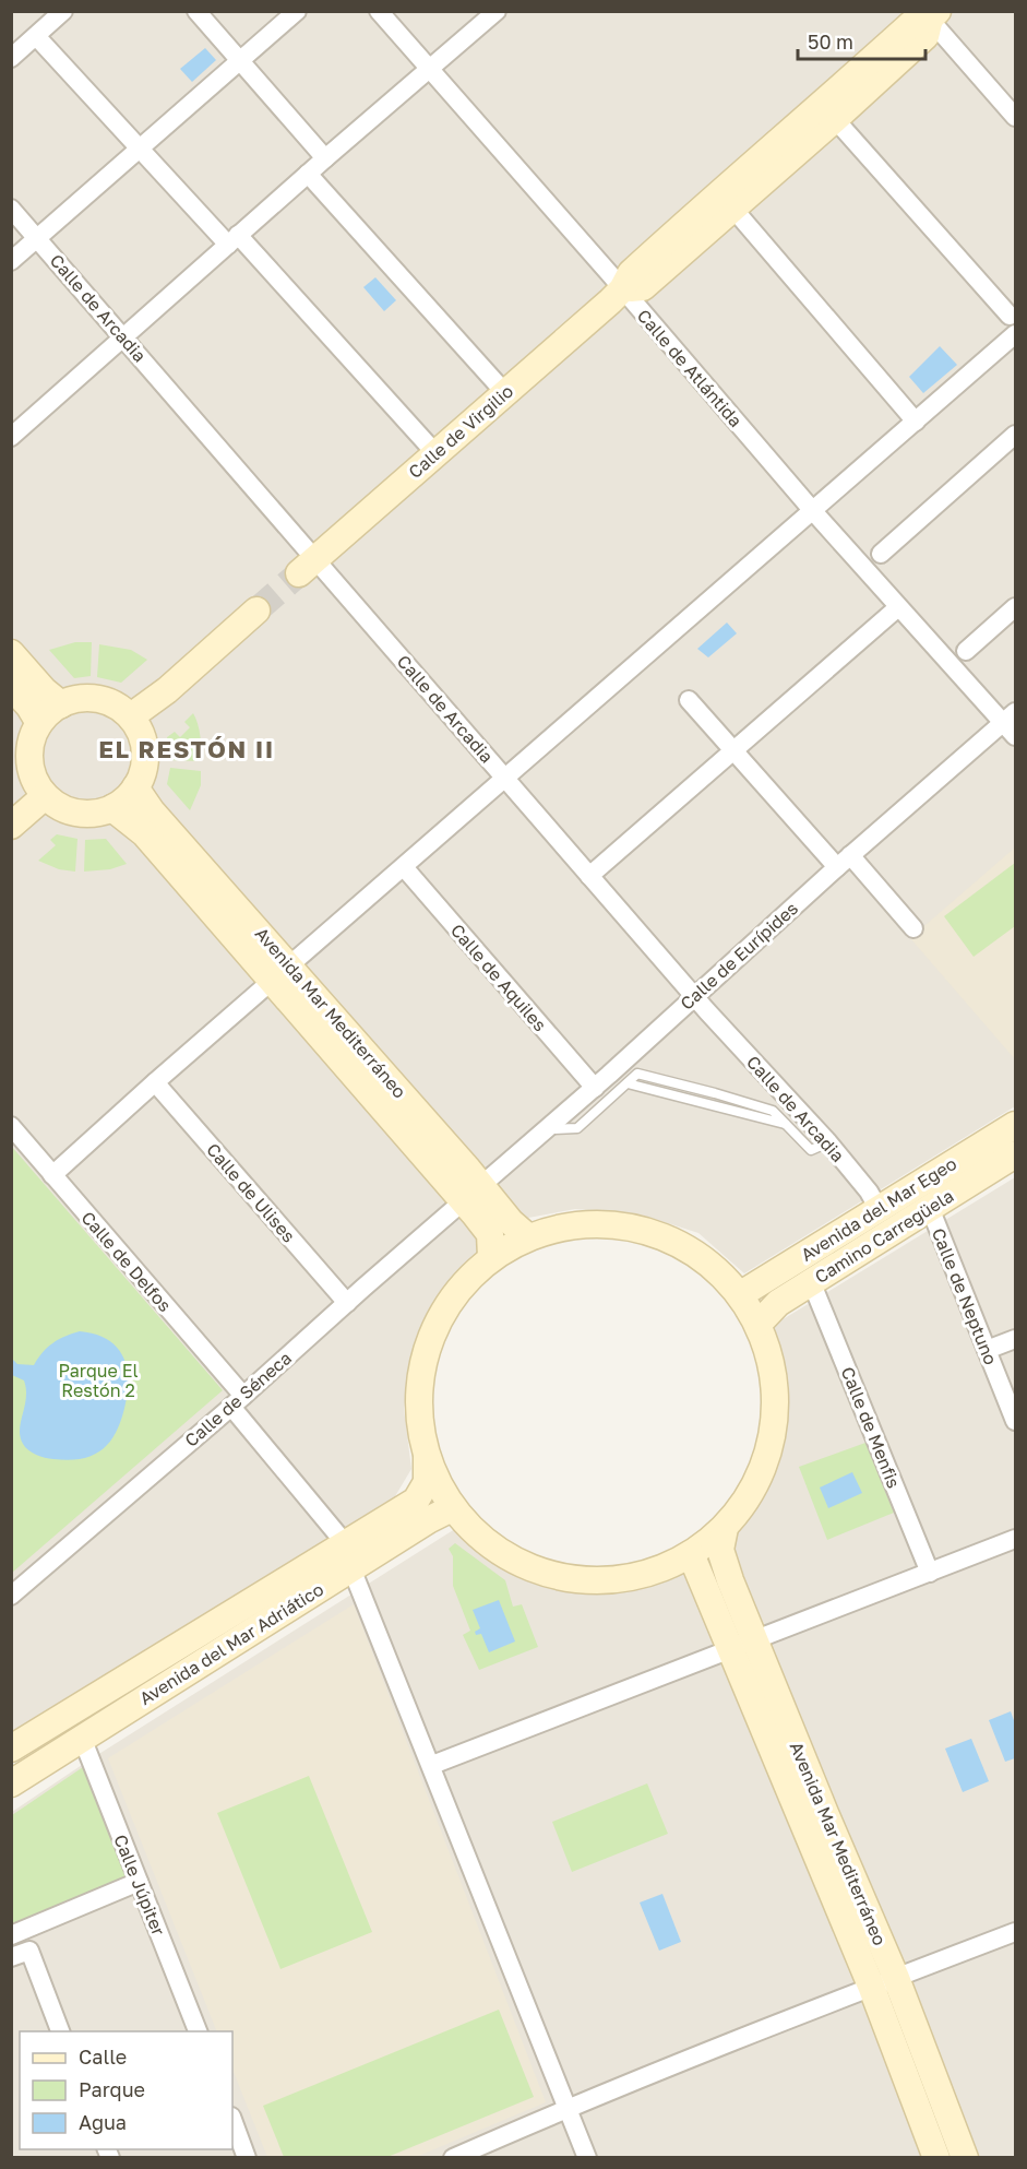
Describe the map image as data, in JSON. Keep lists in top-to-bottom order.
{
  "streets": {
    "street": [
      "Calle de Arcadia",
      "Calle de Atlántida",
      "Calle de Virgilio",
      "Calle de Eurípides",
      "Calle de Aquiles",
      "Avenida Mar Mediterráneo",
      "Calle de Ulises",
      "Avenida del Mar Egeo",
      "Camino Carregüela",
      "Calle de Delfos",
      "Calle de Neptuno",
      "Calle de Séneca",
      "Calle de Menfis",
      "Avenida del Mar Adriático",
      "Calle Júpiter"
    ]
  },
  "crossings": [
    ["Calle de Arcadia", "Calle de Virgilio"],
    ["Calle de Arcadia", "Calle de Eurípides"],
    ["Calle de Arcadia", "Avenida del Mar Egeo"],
    ["Calle de Atlántida", "Calle de Virgilio"],
    ["Calle de Atlántida", "Calle de Eurípides"],
    ["Calle de Eurípides", "Calle de Aquiles"],
    ["Calle de Eurípides", "Avenida Mar Mediterráneo"],
    ["Calle de Eurípides", "Calle de Séneca"],
    ["Avenida Mar Mediterráneo", "Calle de Séneca"],
    ["Calle de Ulises", "Calle de Séneca"],
    ["Camino Carregüela", "Calle de Neptuno"],
    ["Camino Carregüela", "Calle de Menfis"],
    ["Calle de Delfos", "Calle de Séneca"],
    ["Calle de Delfos", "Avenida del Mar Adriático"],
    ["Avenida del Mar Adriático", "Calle Júpiter"]
  ],
  "districts": ["EL RESTÓN II"],
  "parks": ["Parque El Restón 2"],
  "legend": ["Calle", "Parque", "Agua"],
  "scale_bar": "50 m"
}
